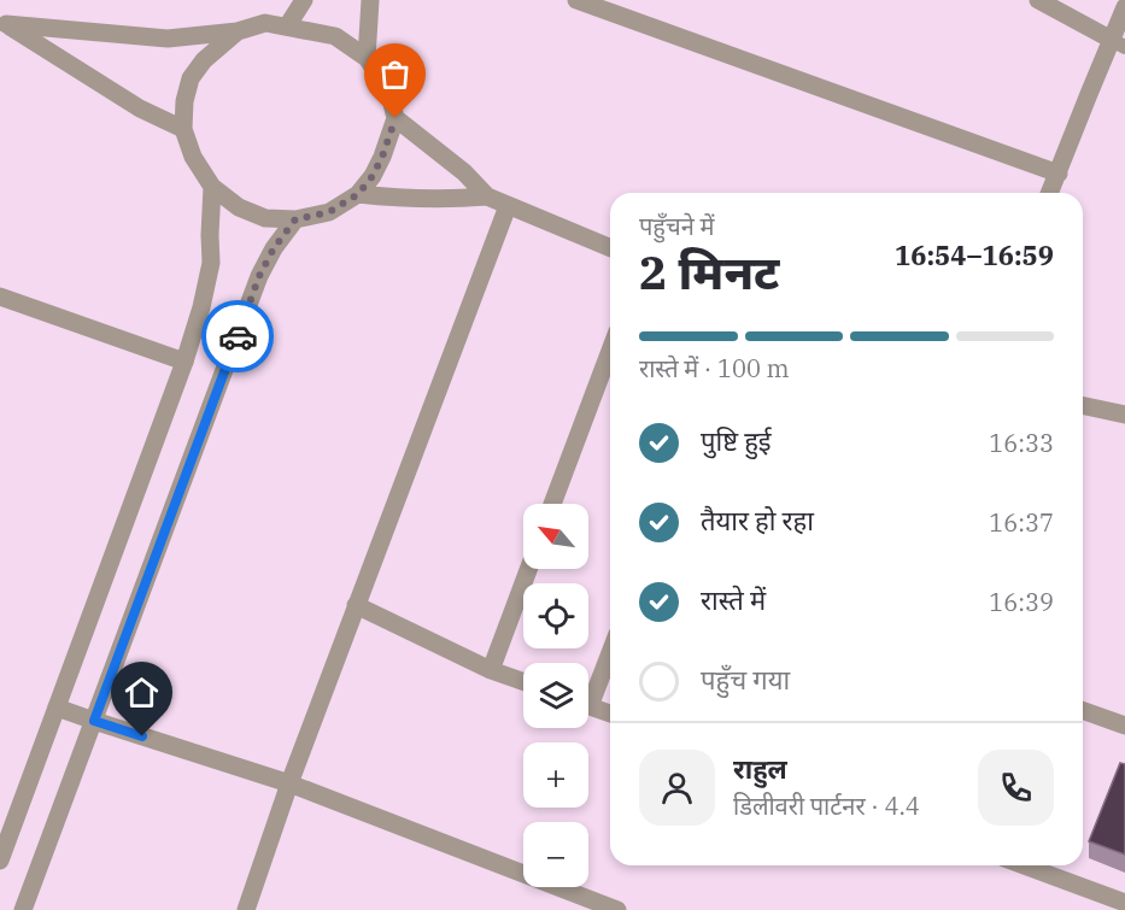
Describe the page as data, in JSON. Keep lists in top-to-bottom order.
{
  "north": "top left",
  "page": {
    "heading": ["2 मिनट", "पहुँचने में", "16:54–16:59"],
    "panel": ["राहुल", "डिलीवरी पार्टनर · 4.4"],
    "bar": "रास्ते में · 100 m",
    "list": [
      ["पुष्टि हुई", "16:33"],
      ["तैयार हो रहा", "16:37"],
      ["रास्ते में", "16:39"],
      "पहुँच गया"
    ],
    "map_buttons": ["+", "−"]
  }
}
